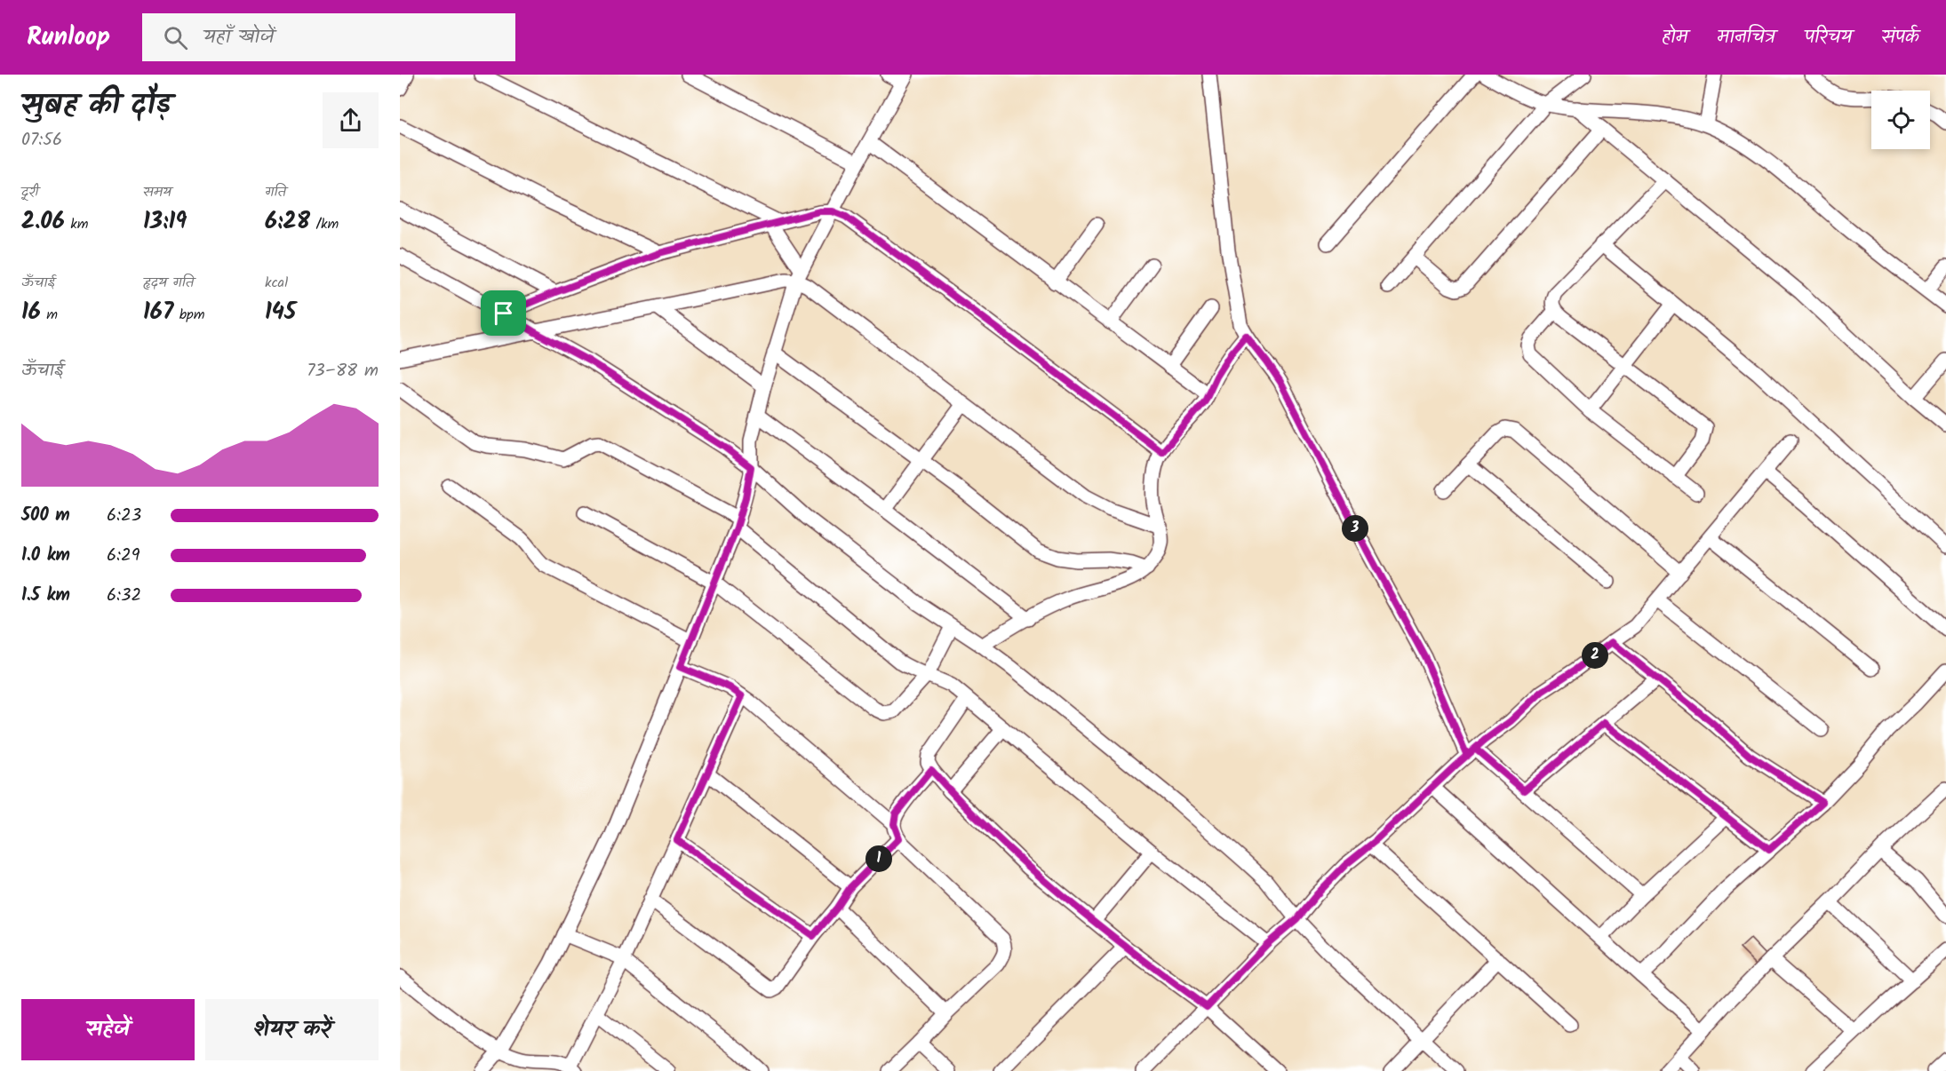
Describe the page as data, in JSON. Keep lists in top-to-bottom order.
{
  "page": {
    "header": "Runloop",
    "search": "यहाँ खोजें",
    "nav": [
      "होम",
      "मानचित्र",
      "परिचय",
      "संपर्क"
    ],
    "heading": ["सुबह की दौड़", "07:56"],
    "stats": [
      ["दूरी", "2.06 km"],
      ["समय", "13:19"],
      ["गति", "6:28 /km"],
      ["ऊँचाई", "16 m"],
      ["हृदय गति", "167 bpm"],
      ["kcal", "145"]
    ],
    "chart": ["ऊँचाई", "73–88 m"],
    "list": [
      {
        "name": "500 m",
        "note": "6:23"
      },
      {
        "name": "1.0 km",
        "note": "6:29"
      },
      {
        "name": "1.5 km",
        "note": "6:32"
      }
    ],
    "pins": ["3", "2", "1"],
    "buttons": ["सहेजें", "शेयर करें"]
  }
}
